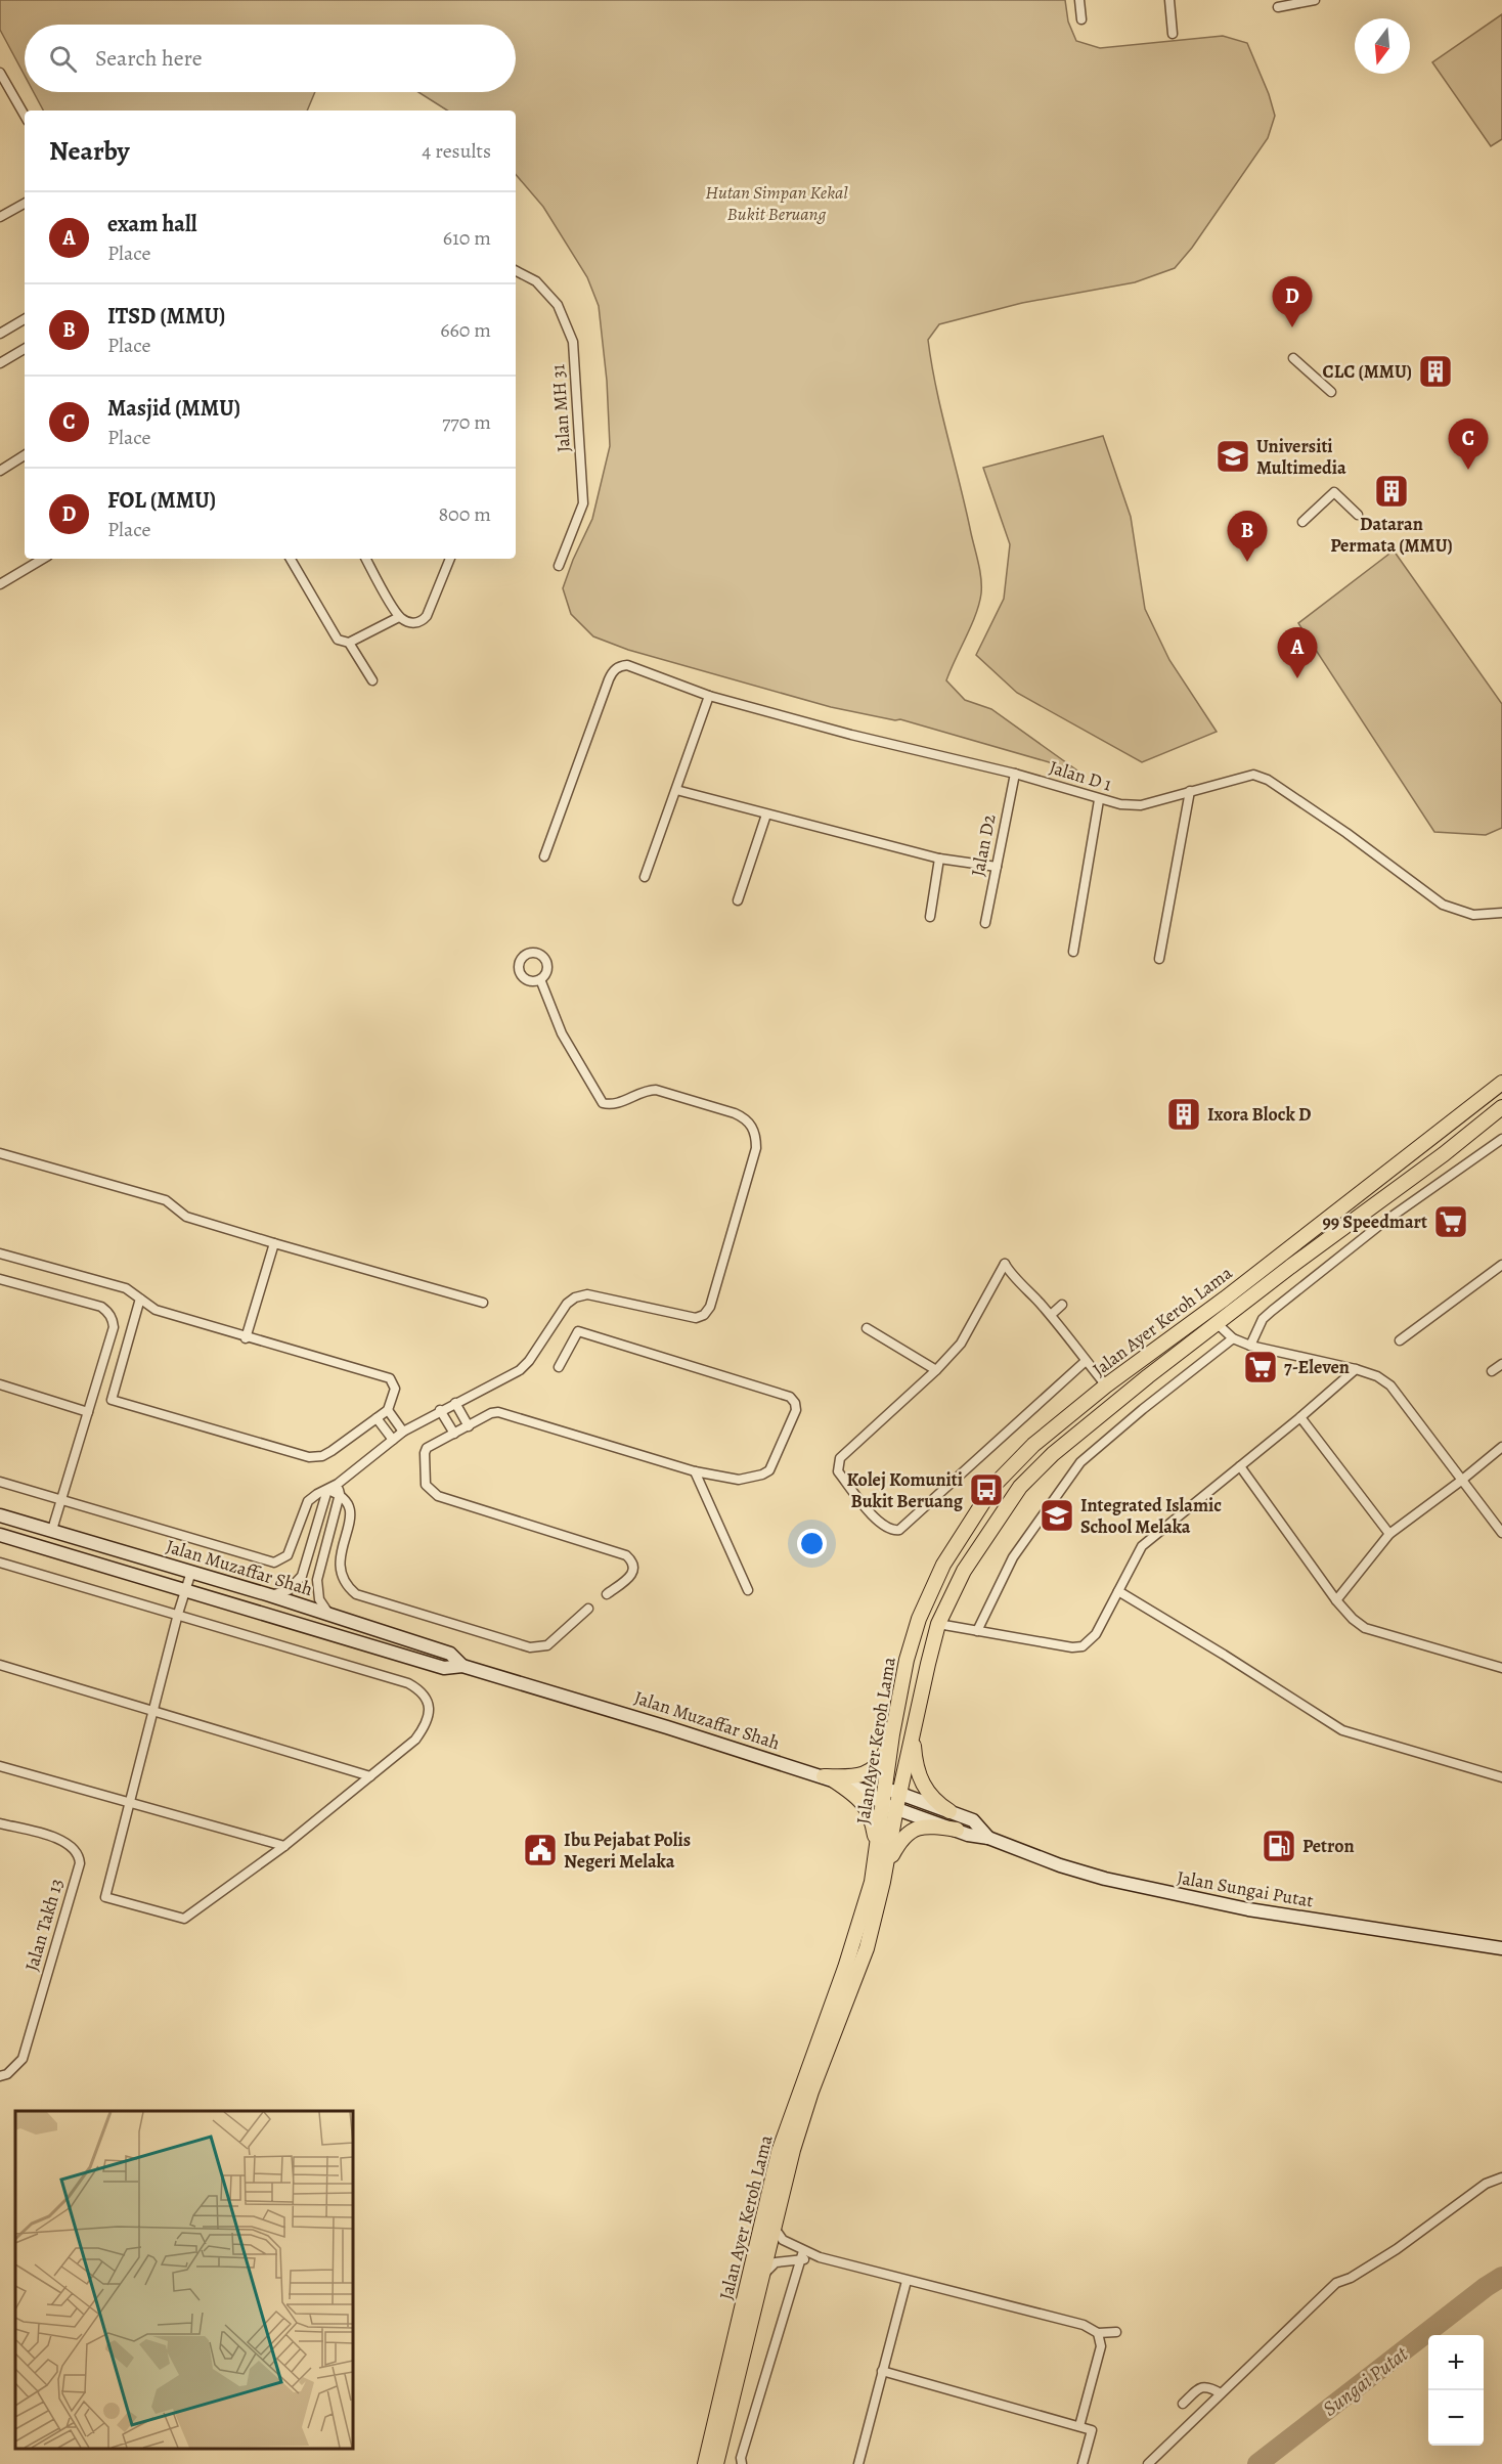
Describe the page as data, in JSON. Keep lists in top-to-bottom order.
{
  "streets": {
    "main road": ["Jalan Ayer Keroh Lama", "Jalan Muzaffar Shah", "Jalan Sungai Putat"],
    "street": [
      "Jalan MH 31",
      "Jalan D 1",
      "Jalan D2",
      "Jalan Takh 13"
    ]
  },
  "crossings": [
    ["Jalan D 1", "Jalan D2"],
    ["Jalan Ayer Keroh Lama", "Jalan Muzaffar Shah"],
    ["Jalan Ayer Keroh Lama", "Jalan Sungai Putat"],
    ["Jalan Muzaffar Shah", "Jalan Sungai Putat"]
  ],
  "water": ["Sungai Putat"],
  "parks": ["Hutan Simpan Kekal Bukit Beruang"],
  "places": {
    "building": ["CLC (MMU)", "Dataran Permata (MMU)", "Ixora Block D"],
    "school or university": ["Universiti Multimedia", "Integrated Islamic School Melaka"],
    "supermarket": ["99 Speedmart", "7-Eleven"],
    "bus stop": ["Kolej Komuniti Bukit Beruang"],
    "fuel station": ["Petron"],
    "public building": ["Ibu Pejabat Polis Negeri Melaka"]
  },
  "north": "bottom",
  "page": {
    "search": "Search here",
    "heading": ["Nearby", "4 results"],
    "list": [
      {
        "mark": "A",
        "name": "exam hall",
        "note": "Place",
        "value": "610 m"
      },
      {
        "mark": "B",
        "name": "ITSD (MMU)",
        "note": "Place",
        "value": "660 m"
      },
      {
        "mark": "C",
        "name": "Masjid (MMU)",
        "note": "Place",
        "value": "770 m"
      },
      {
        "mark": "D",
        "name": "FOL (MMU)",
        "note": "Place",
        "value": "800 m"
      }
    ],
    "pins": [
      "D",
      "C",
      "B",
      "A"
    ],
    "map_buttons": ["+", "−"]
  }
}
